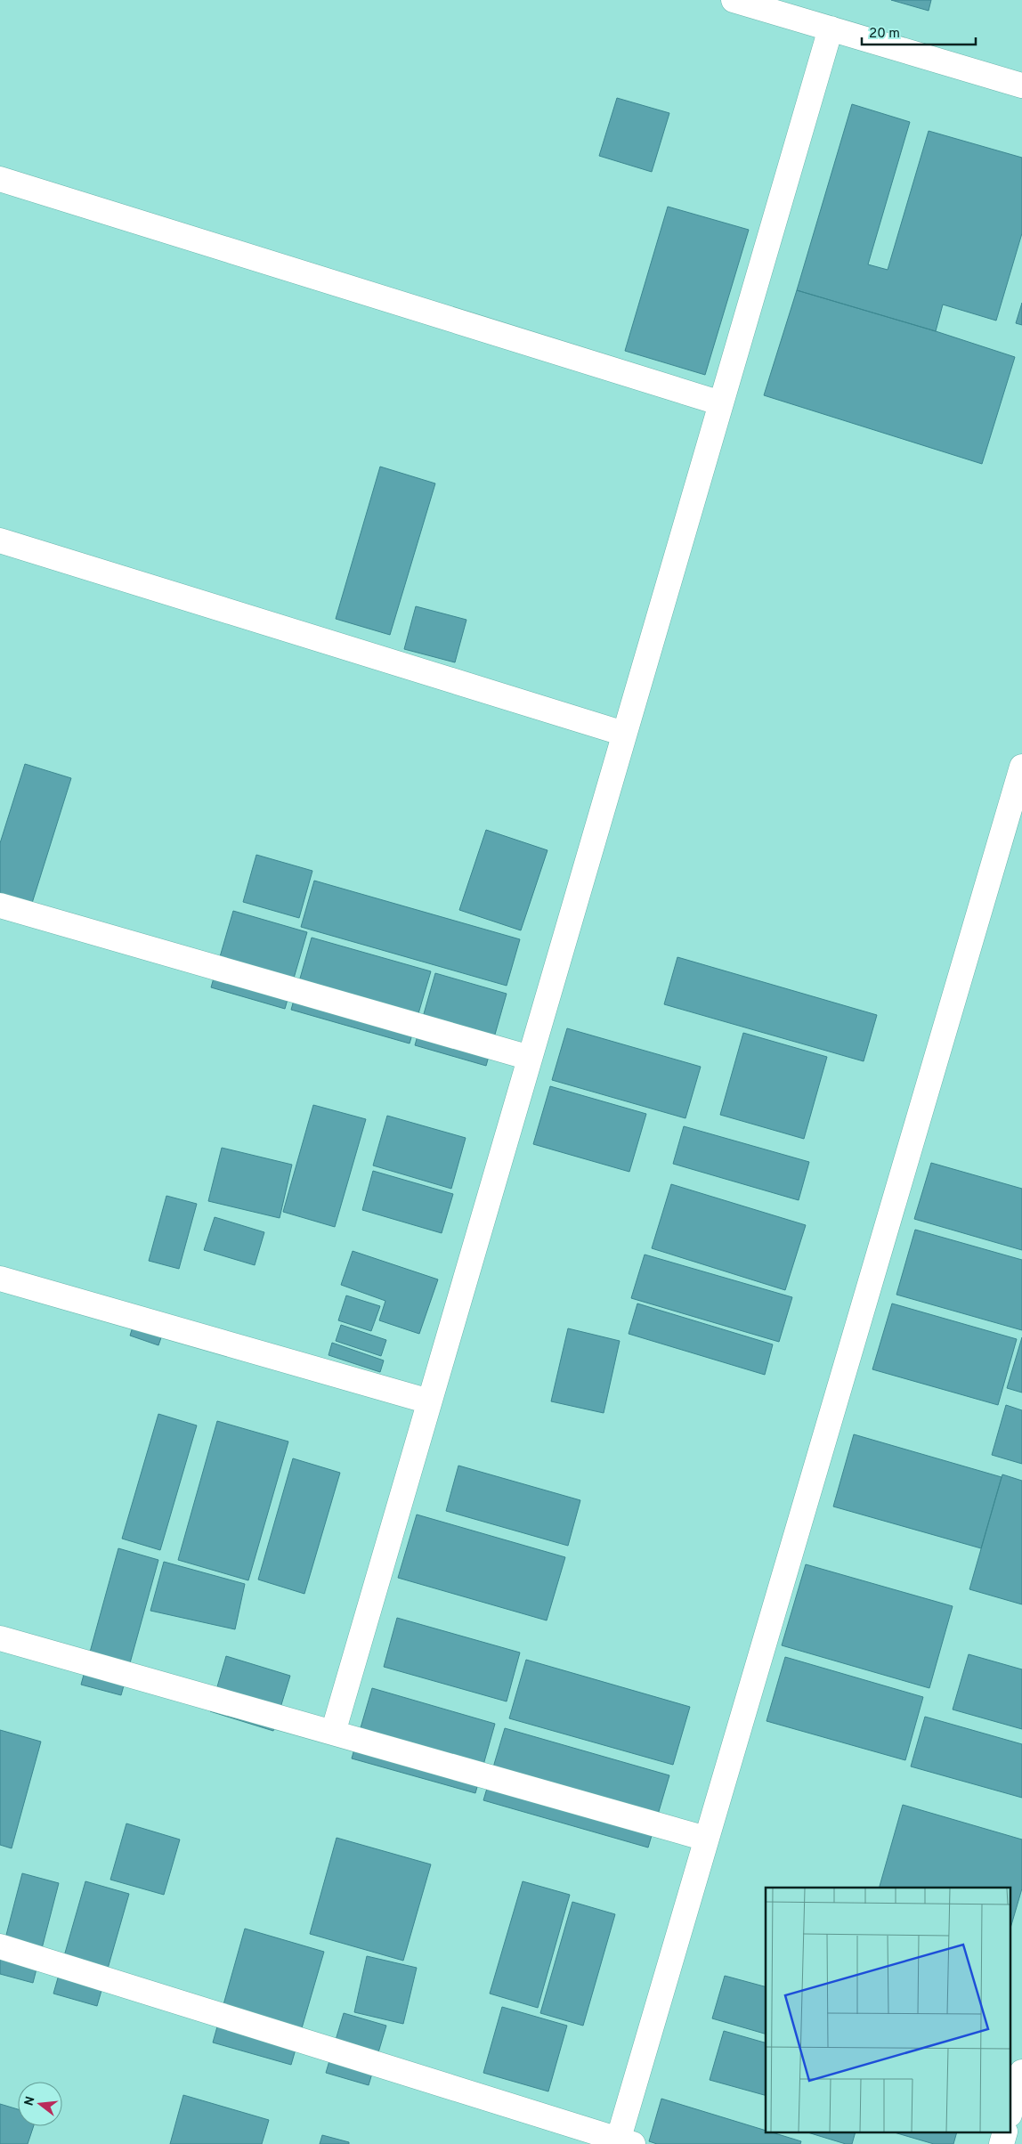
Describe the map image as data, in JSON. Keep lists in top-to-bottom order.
{
  "scale_bar": "20 m",
  "north": "left"
}
